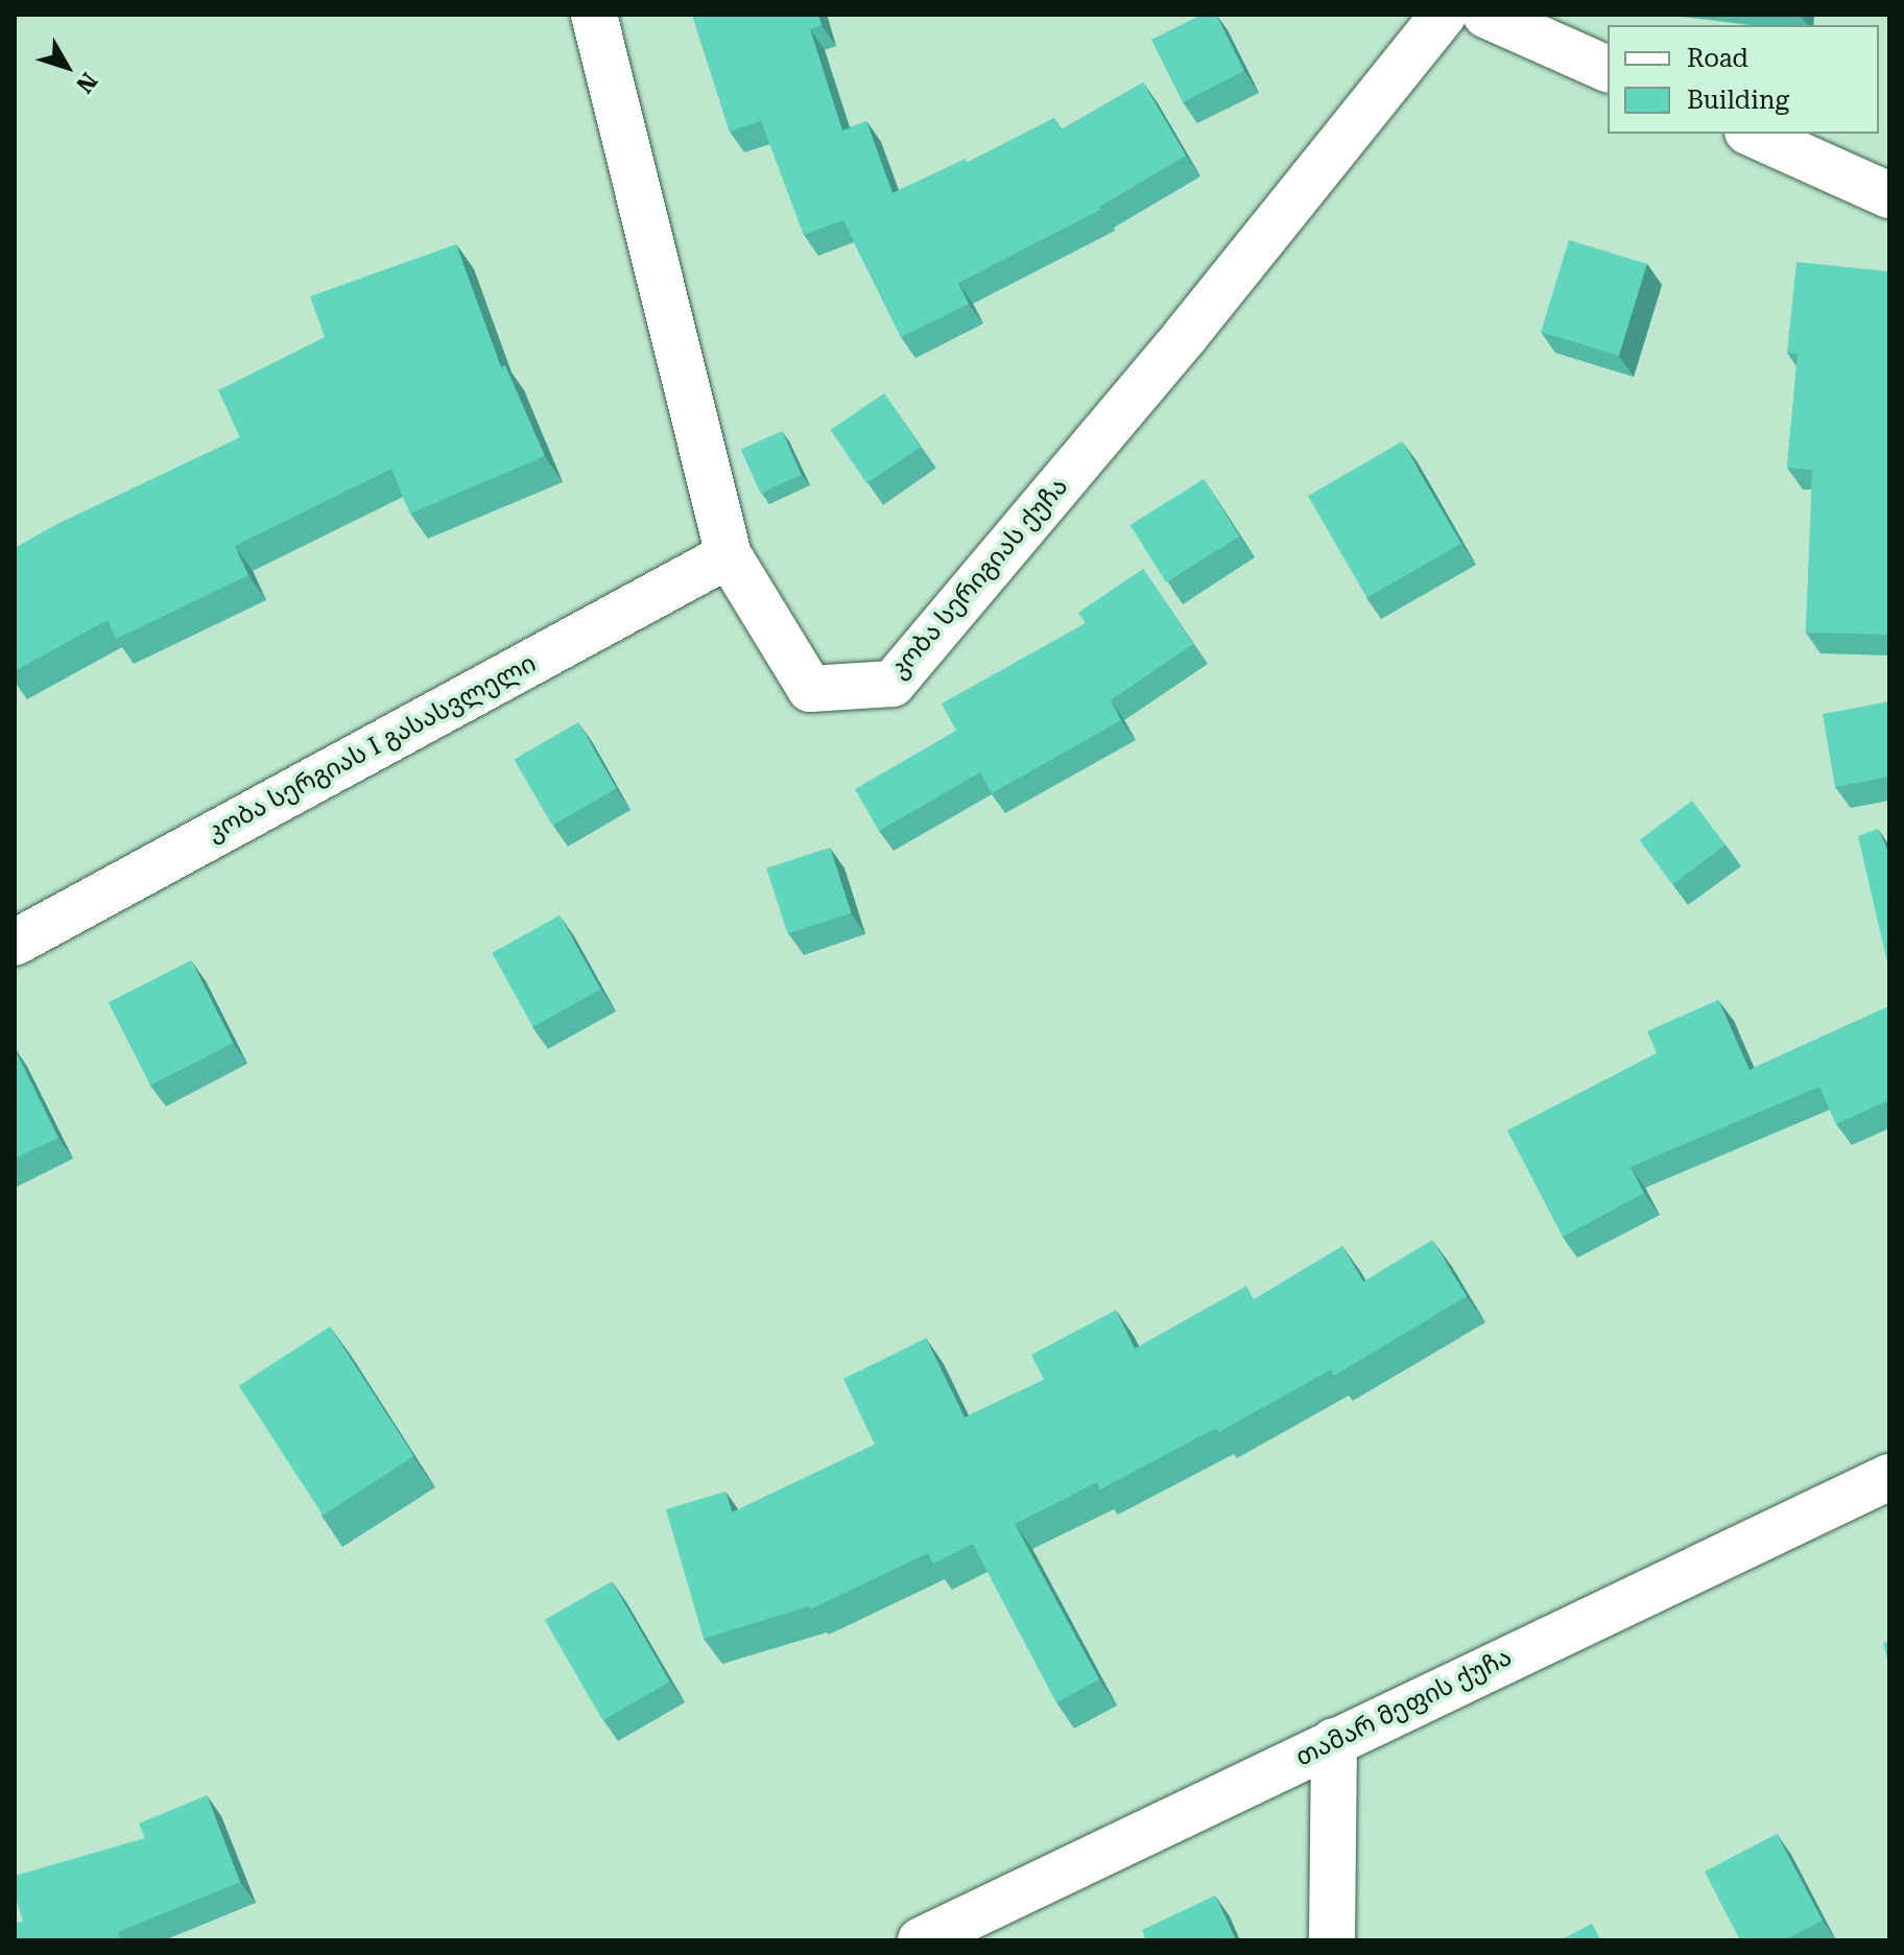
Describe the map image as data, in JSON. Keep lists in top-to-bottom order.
{
  "streets": {
    "street": ["კობა სერიგიას ქუჩა", "კობა სერგიას I გასასვლელი", "თამარ მეფის ქუჩა"]
  },
  "crossings": [
    ["კობა სერიგიას ქუჩა", "კობა სერგიას I გასასვლელი"]
  ],
  "legend": ["Road", "Building"],
  "north": "bottom right"
}
